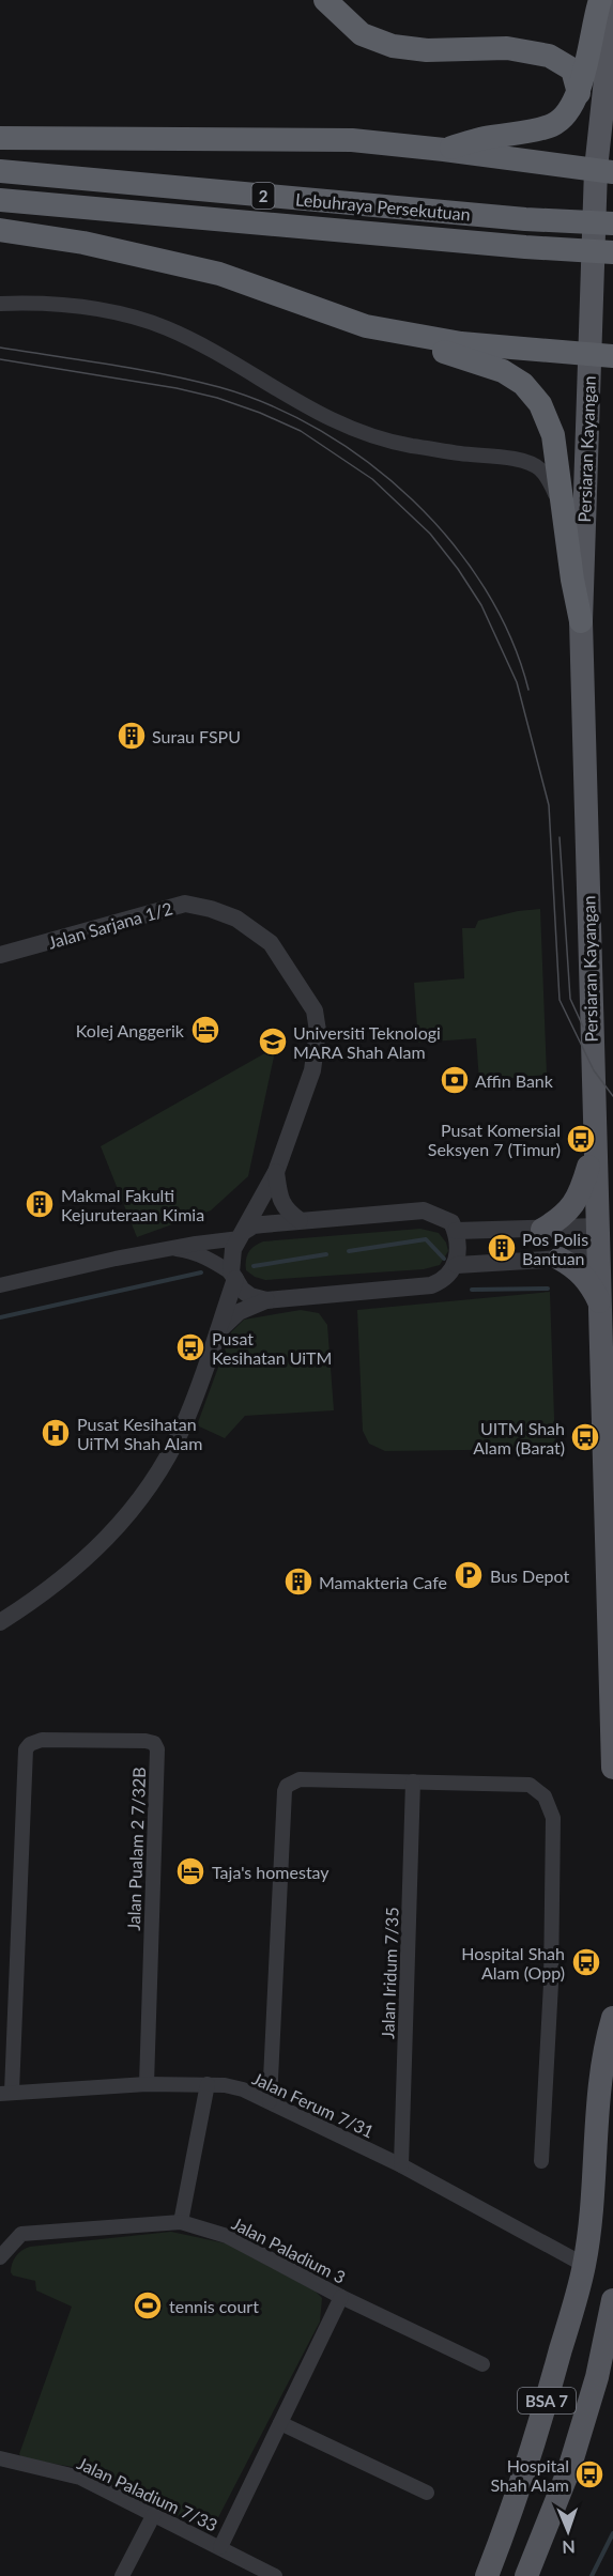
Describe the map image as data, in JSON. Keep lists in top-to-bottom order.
{
  "streets": {
    "highway": ["2", "Lebuhraya Persekutuan"],
    "main road": ["Persiaran Kayangan", "BSA 7"],
    "street": [
      "Jalan Sarjana 1/2",
      "Jalan Pualam 2 7/32B",
      "Jalan Iridum 7/35",
      "Jalan Ferum 7/31",
      "Jalan Paladium 3",
      "Jalan Paladium 7/33"
    ]
  },
  "crossings": [
    ["Jalan Pualam 2 7/32B", "Jalan Ferum 7/31"],
    ["Jalan Iridum 7/35", "Jalan Ferum 7/31"],
    ["Jalan Ferum 7/31", "BSA 7"]
  ],
  "places": {
    "building": [
      "Surau FSPU",
      "Makmal Fakulti Kejuruteraan Kimia",
      "Pos Polis Bantuan",
      "Mamakteria Cafe"
    ],
    "hotel": ["Kolej Anggerik", "Taja's homestay"],
    "school or university": ["Universiti Teknologi MARA Shah Alam"],
    "bank": ["Affin Bank"],
    "bus stop": [
      "Pusat Komersial Seksyen 7 (Timur)",
      "Pusat Kesihatan UiTM",
      "UITM Shah Alam (Barat)",
      "Hospital Shah Alam (Opp)",
      "Hospital Shah Alam"
    ],
    "hospital": ["Pusat Kesihatan UiTM Shah Alam"],
    "parking": ["Bus Depot"],
    "sports": ["tennis court"]
  },
  "north": "bottom"
}
